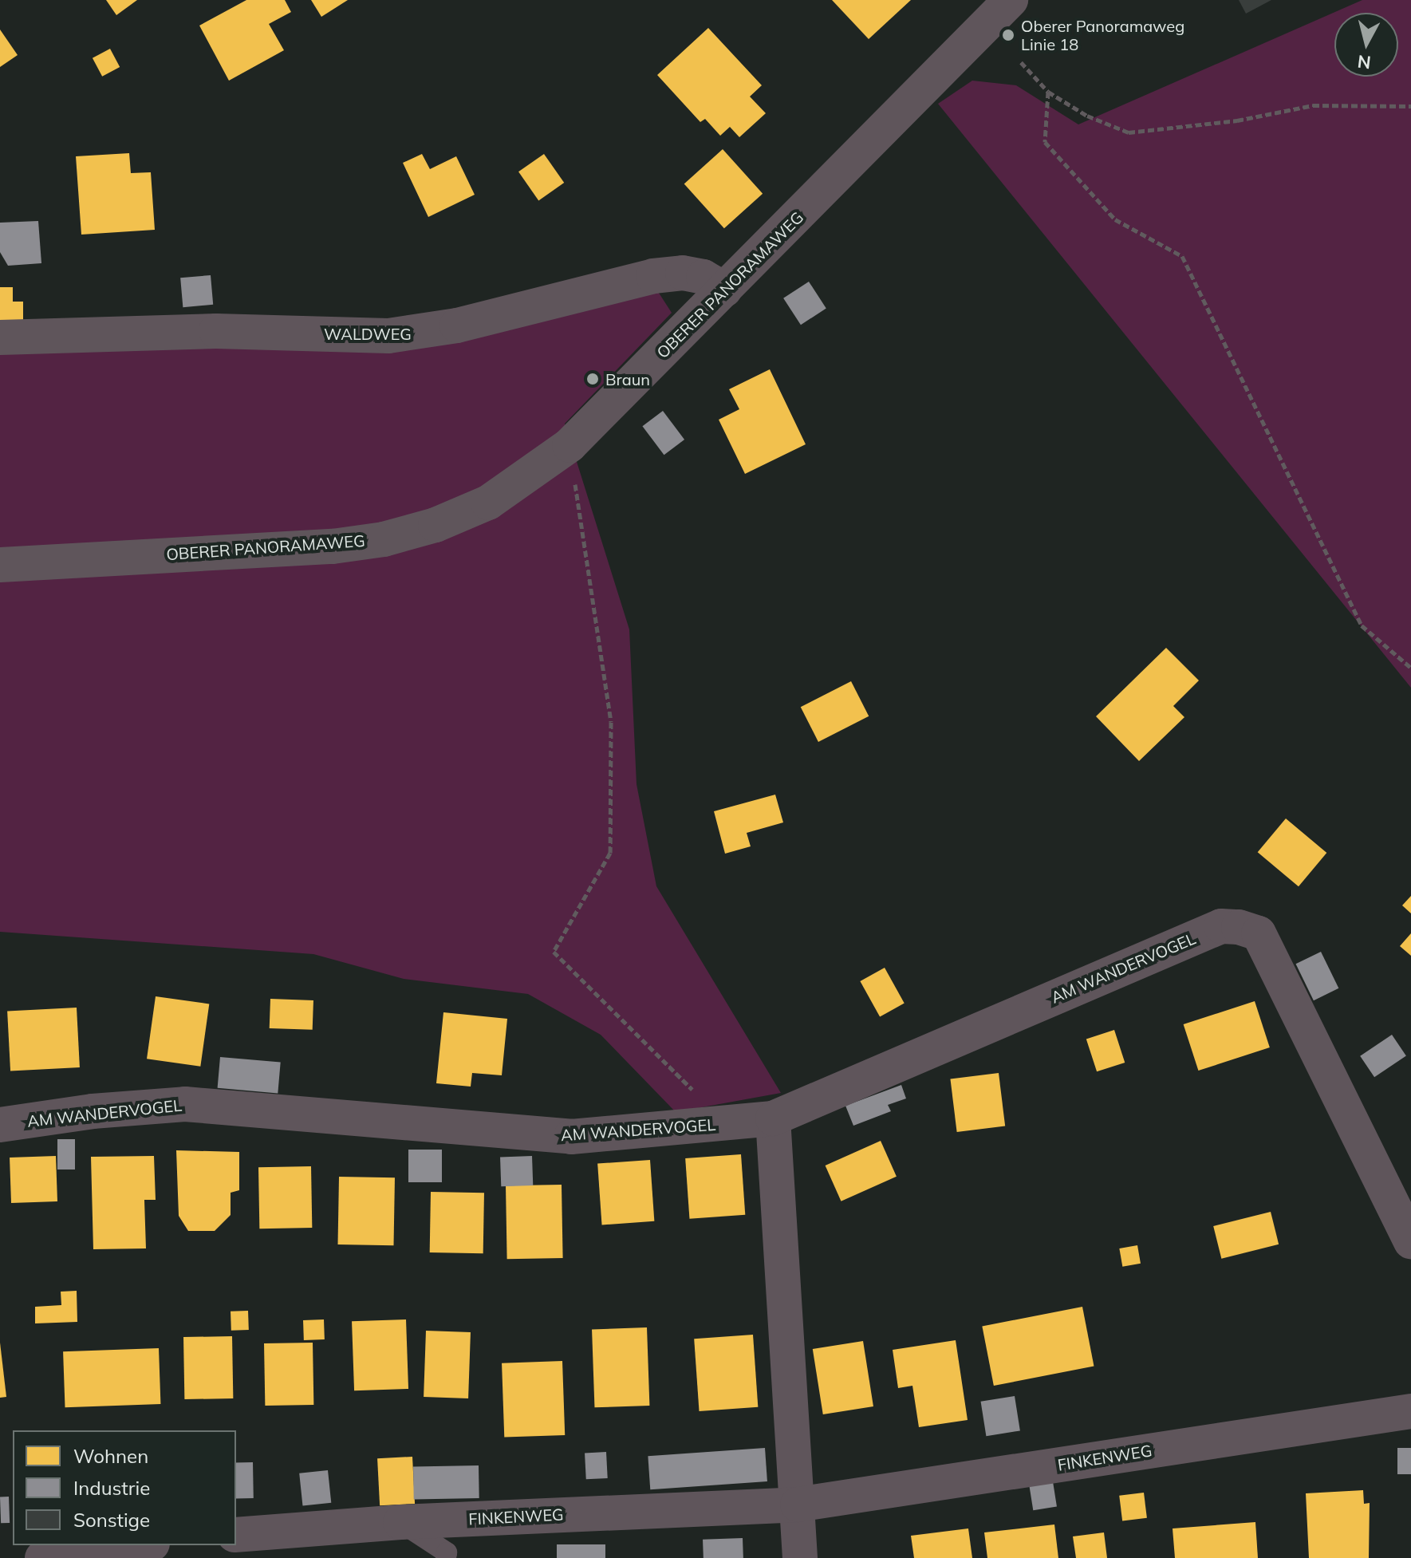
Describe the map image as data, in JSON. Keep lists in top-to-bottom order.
{
  "streets": {
    "street": [
      "OBERER PANORAMAWEG",
      "WALDWEG",
      "AM WANDERVOGEL",
      "FINKENWEG"
    ]
  },
  "crossings": [
    ["OBERER PANORAMAWEG", "WALDWEG"]
  ],
  "places": ["Oberer Panoramaweg Linie 18", "Braun"],
  "legend": ["Wohnen", "Industrie", "Sonstige"],
  "north": "bottom"
}
